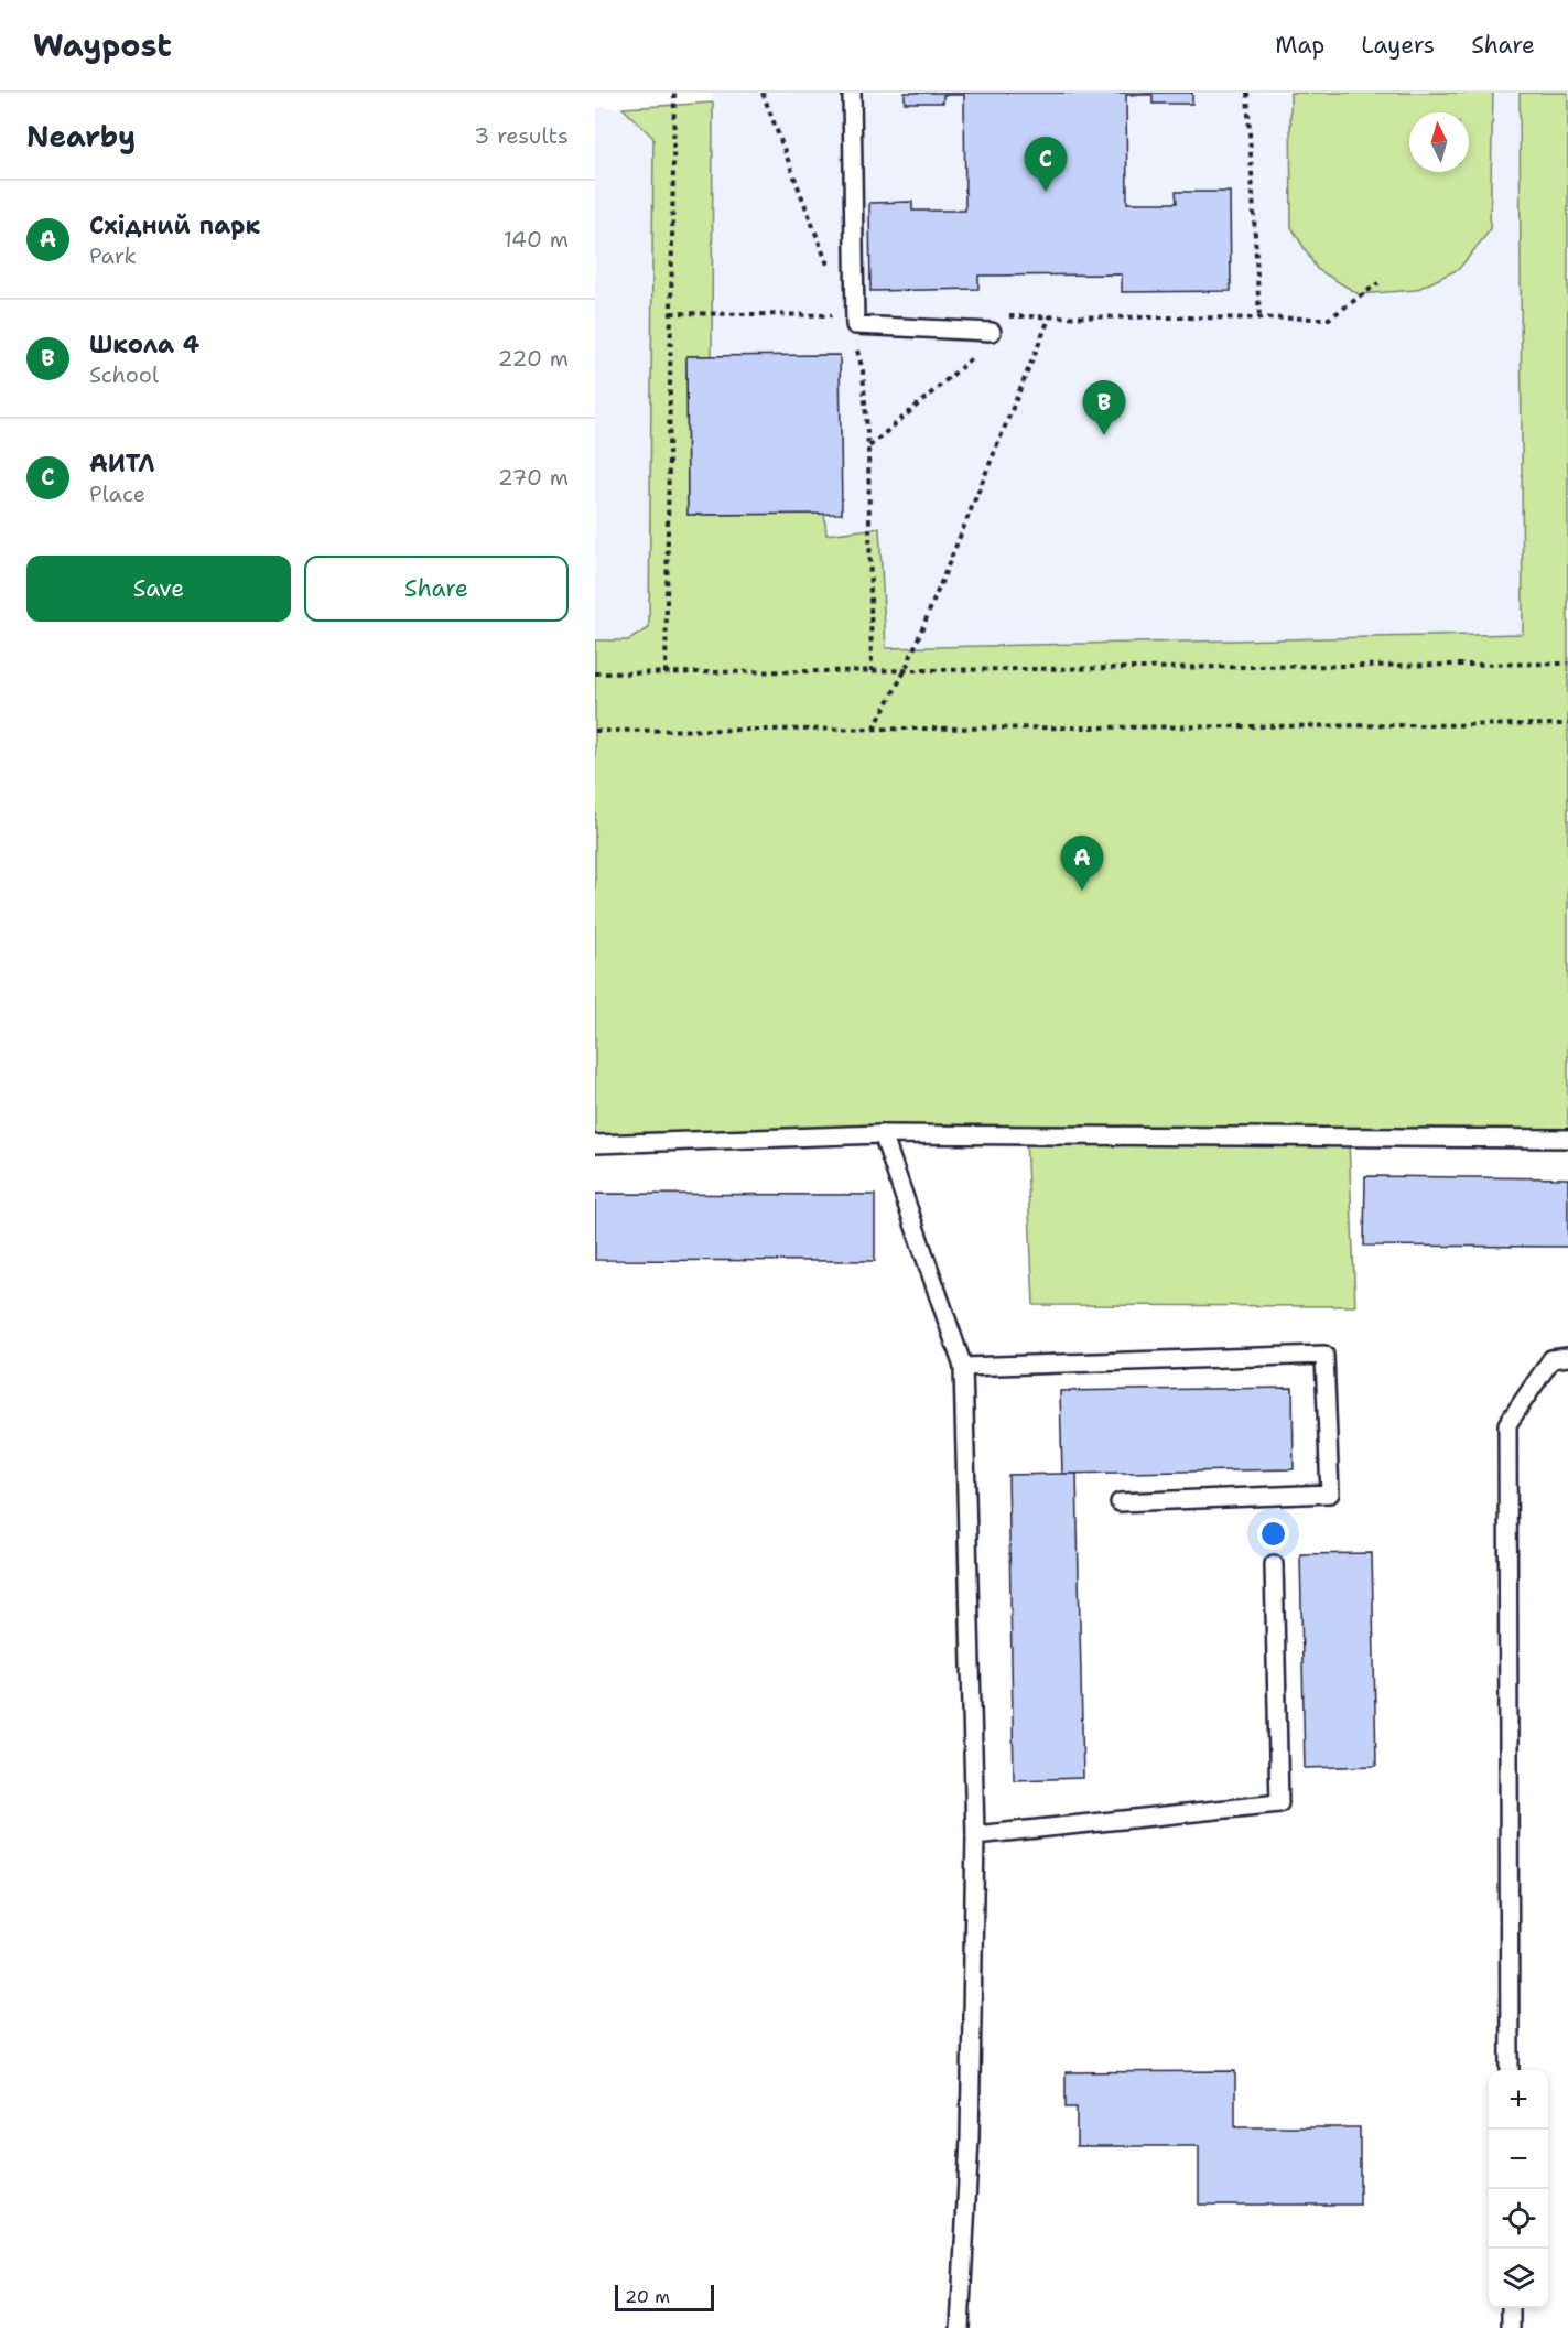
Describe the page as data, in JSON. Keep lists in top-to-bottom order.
{
  "scale_bar": "20 m",
  "north": "top",
  "page": {
    "header": "Waypost",
    "nav": ["Map", "Layers", "Share"],
    "heading": ["Nearby", "3 results"],
    "pins": ["C", "B", "A"],
    "list": [
      {
        "mark": "A",
        "name": "Східний парк",
        "note": "Park",
        "value": "140 m"
      },
      {
        "mark": "B",
        "name": "Школа 4",
        "note": "School",
        "value": "220 m"
      },
      {
        "mark": "C",
        "name": "АИТЛ",
        "note": "Place",
        "value": "270 m"
      }
    ],
    "buttons": ["Save", "Share"],
    "map_buttons": ["+", "−"],
    "scale": "20 m"
  }
}
